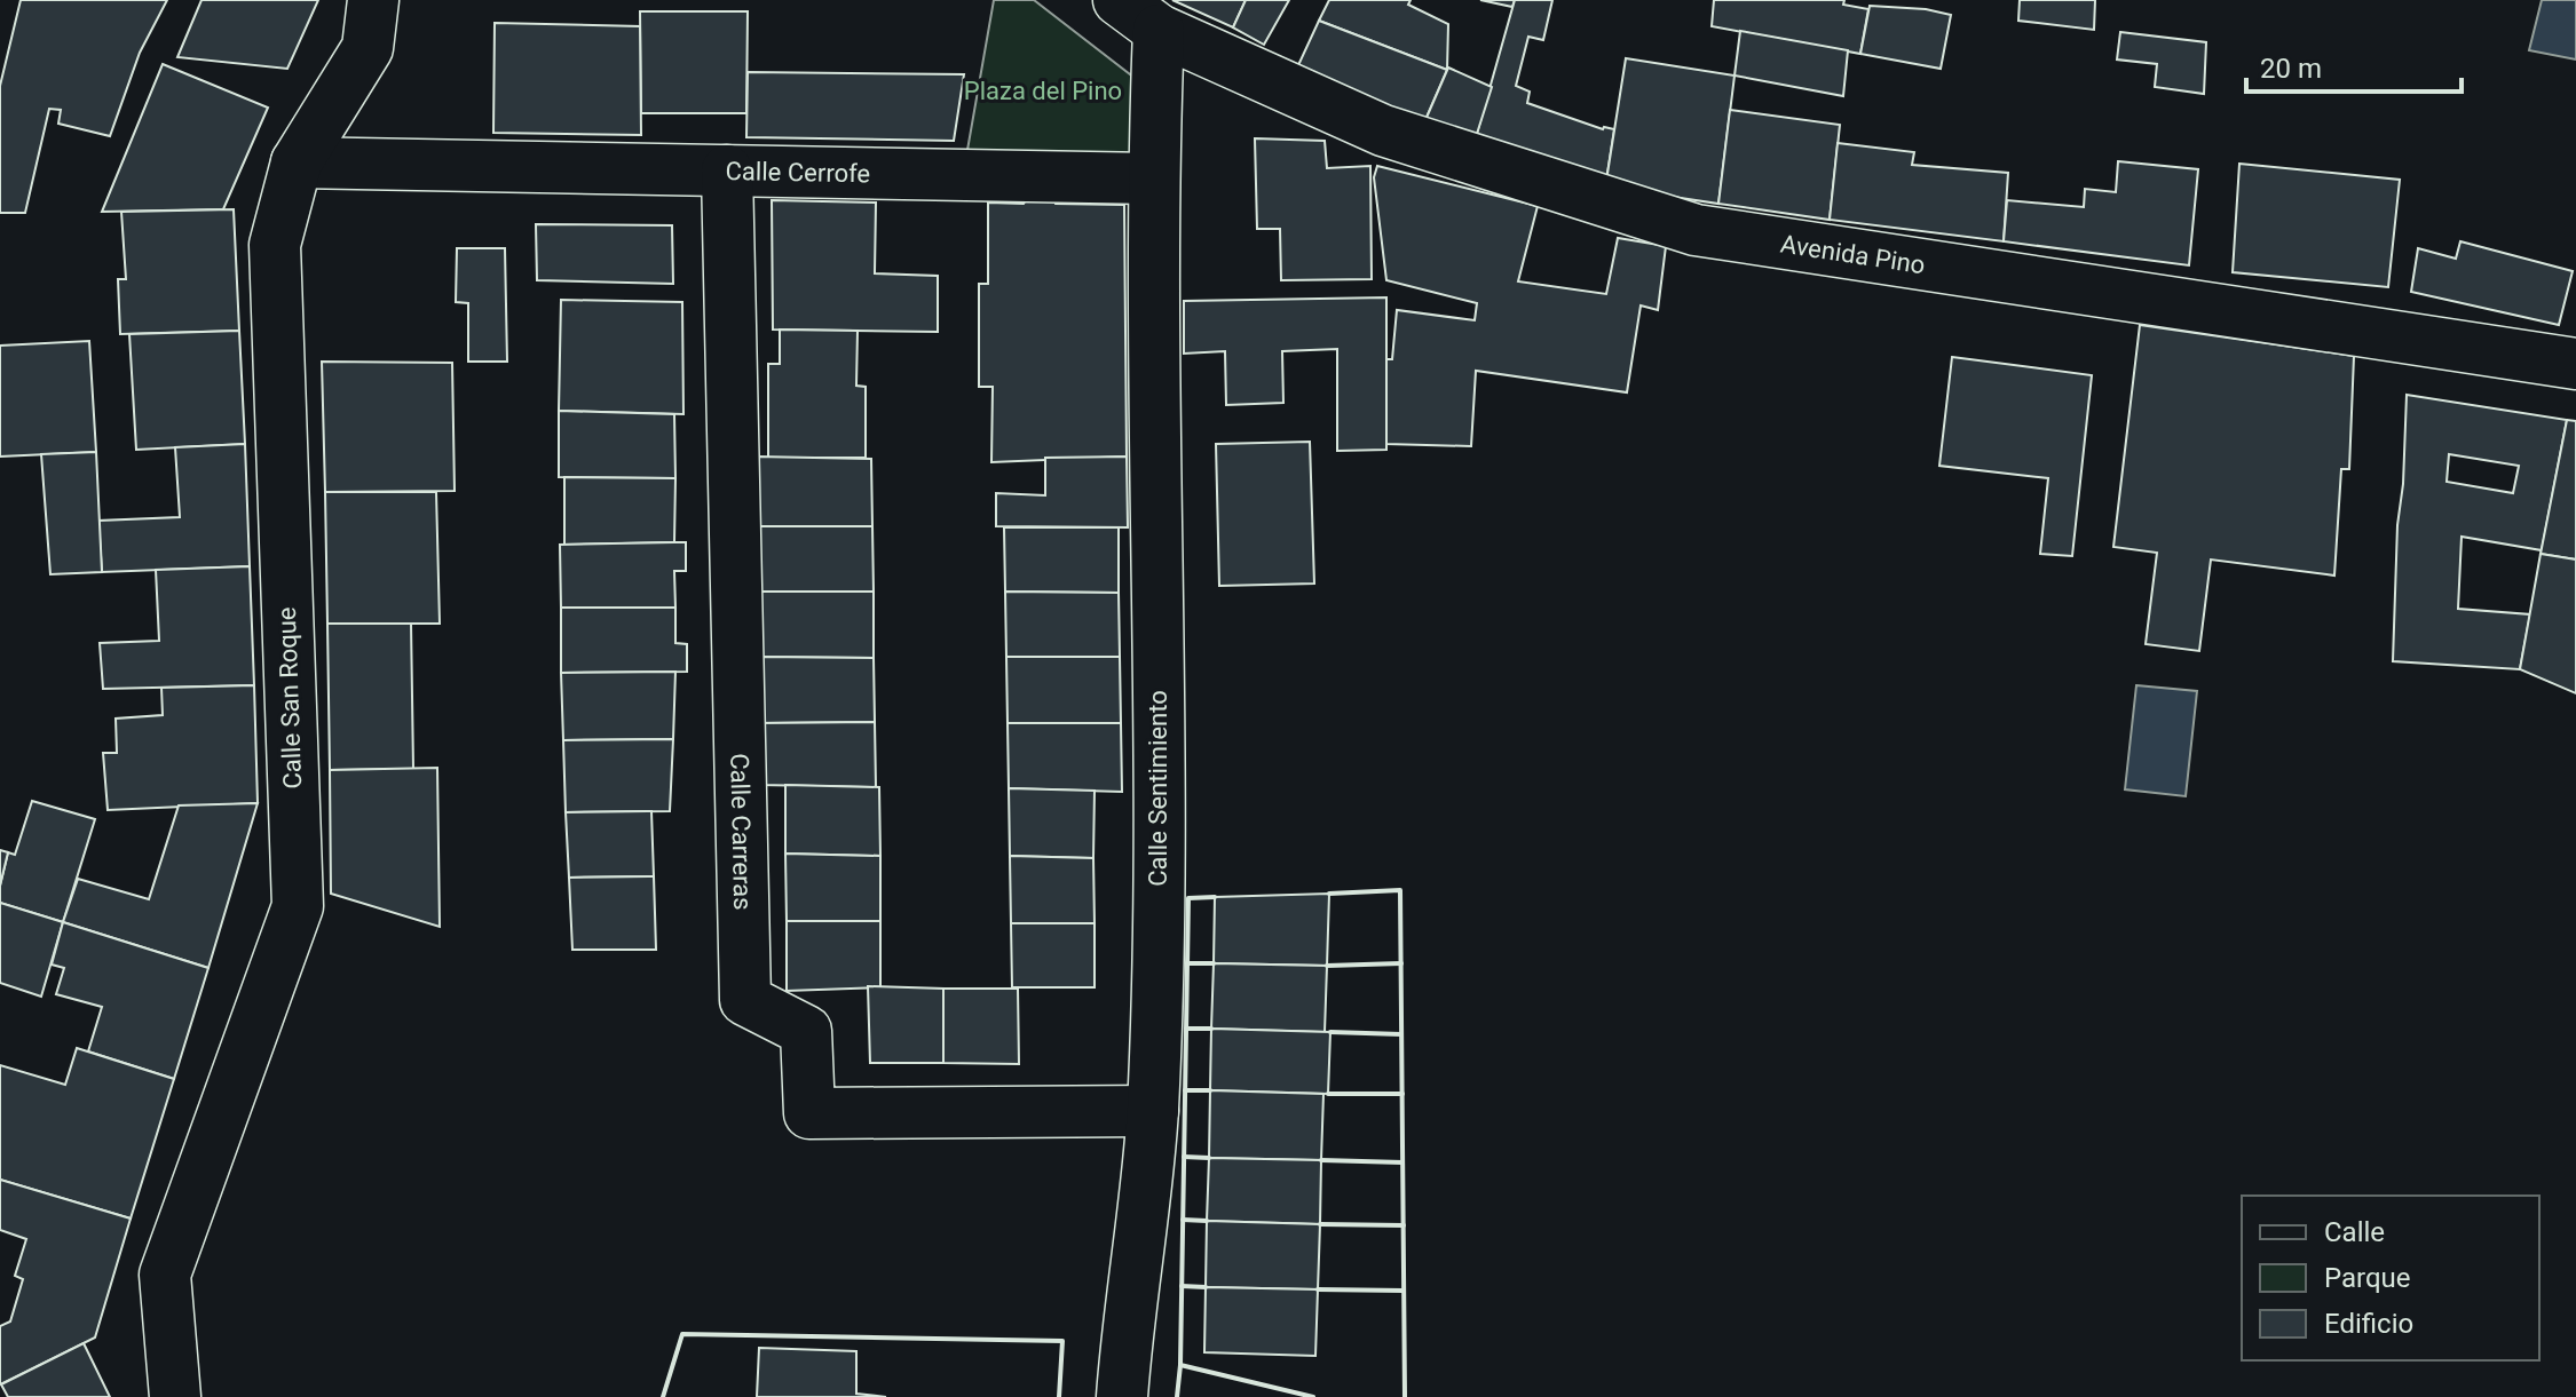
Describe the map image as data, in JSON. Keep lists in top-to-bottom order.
{
  "streets": {
    "street": [
      "Calle Cerrofe",
      "Avenida Pino",
      "Calle San Roque",
      "Calle Sentimiento",
      "Calle Carreras"
    ]
  },
  "crossings": [
    ["Calle Cerrofe", "Calle San Roque"],
    ["Calle Cerrofe", "Calle Sentimiento"],
    ["Calle Cerrofe", "Calle Carreras"],
    ["Calle Sentimiento", "Calle Carreras"]
  ],
  "parks": ["Plaza del Pino"],
  "legend": ["Calle", "Parque", "Edificio"],
  "scale_bar": "20 m"
}
